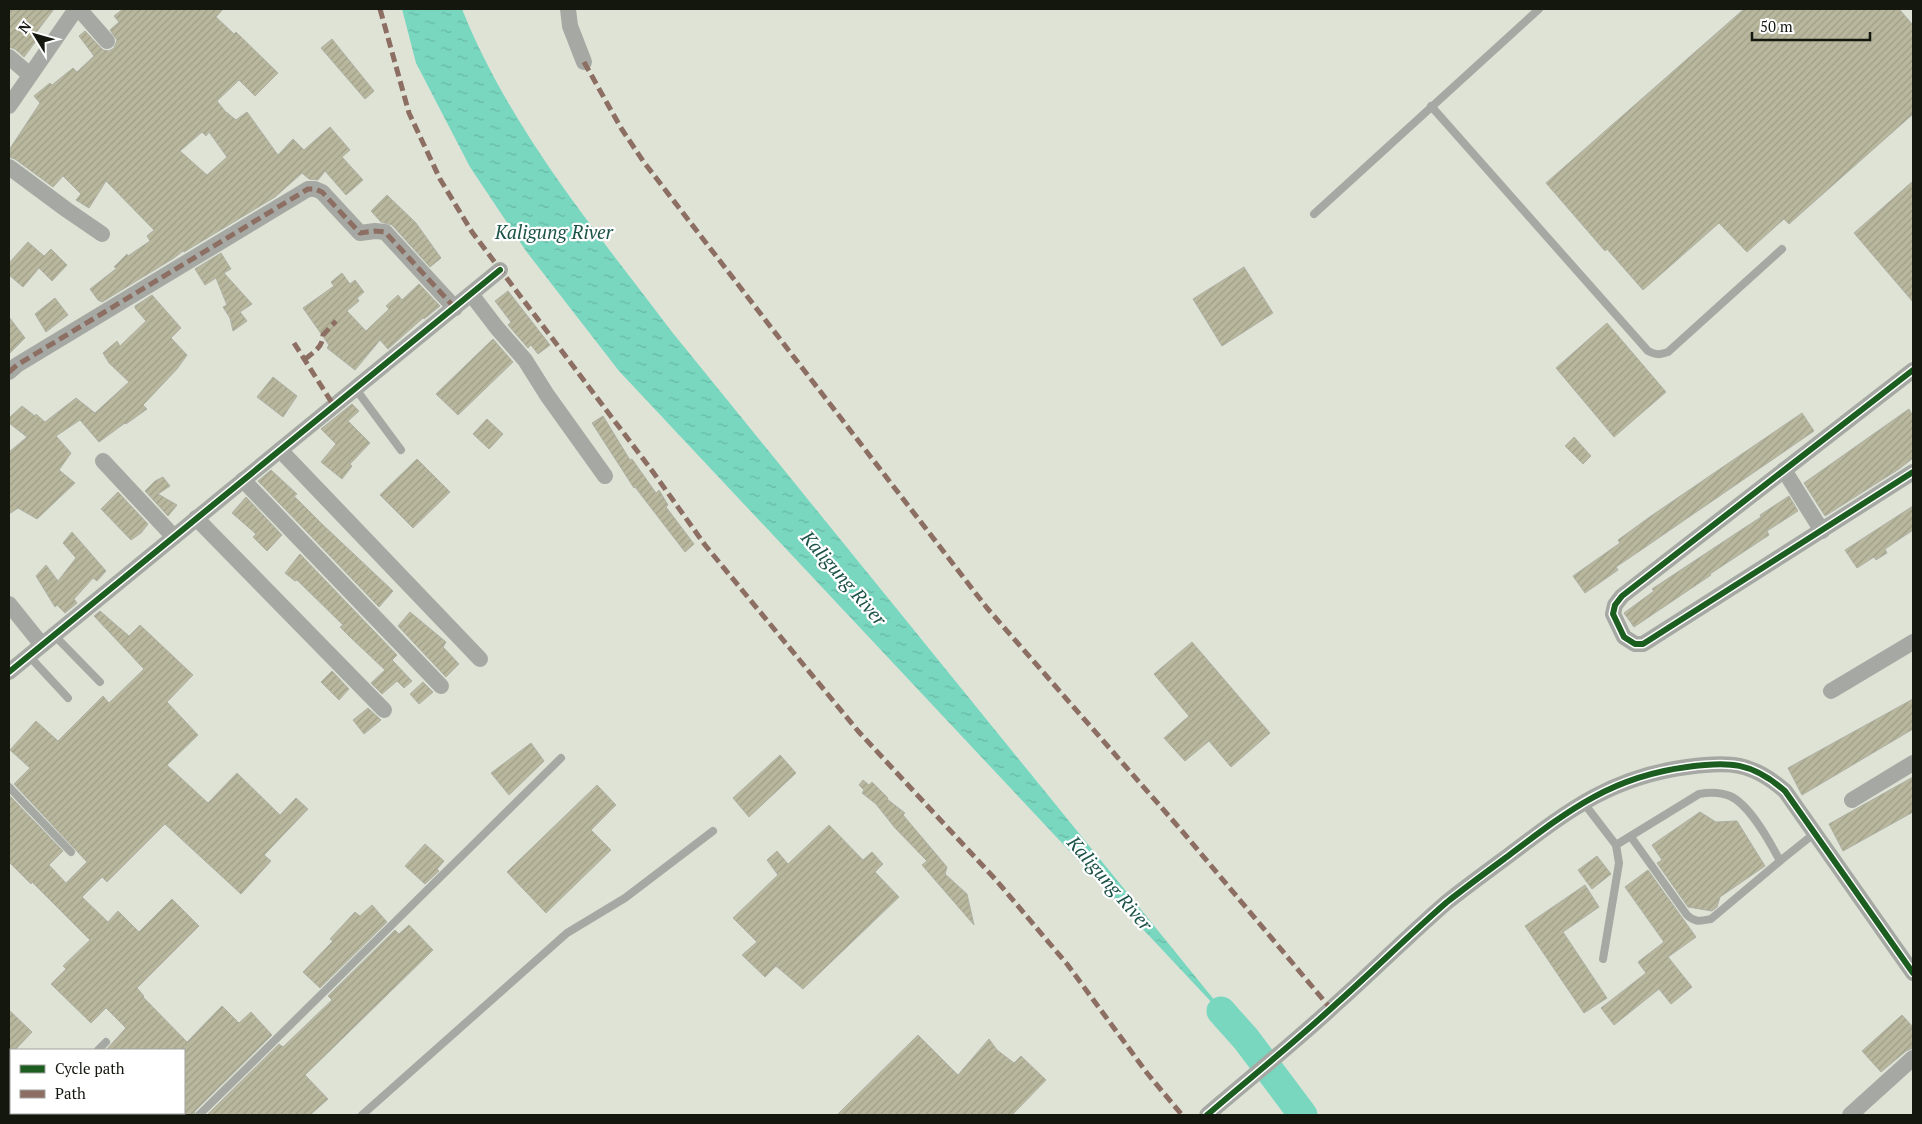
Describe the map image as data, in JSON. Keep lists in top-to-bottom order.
{
  "water": ["Kaligung River"],
  "legend": ["Cycle path", "Path"],
  "scale_bar": "50 m",
  "north": "top left"
}
